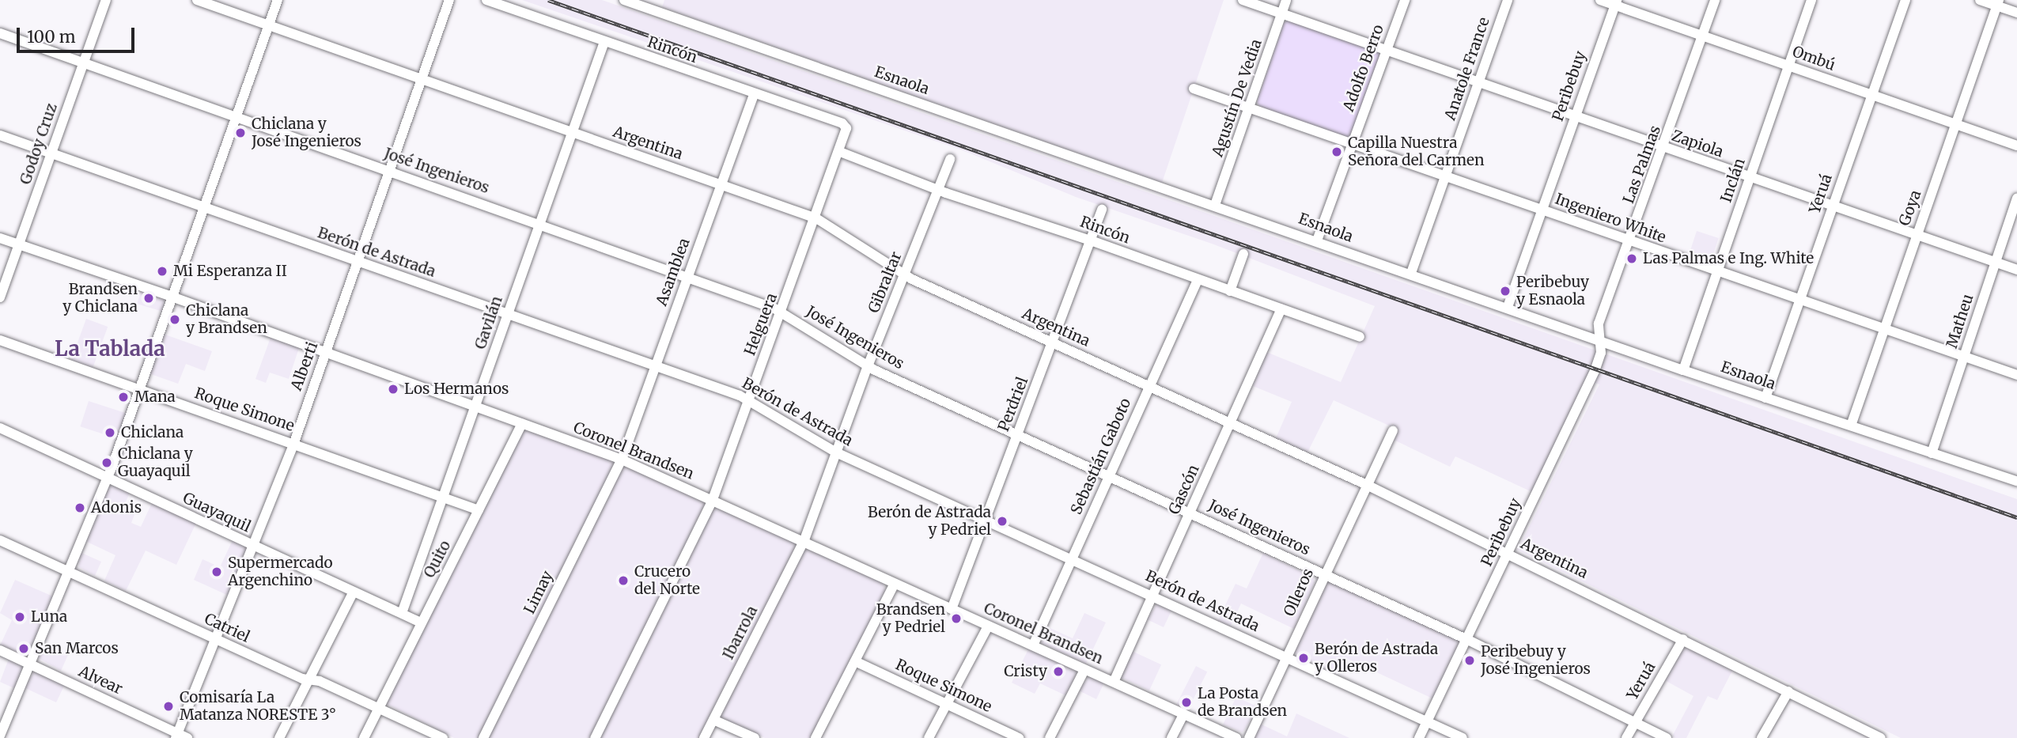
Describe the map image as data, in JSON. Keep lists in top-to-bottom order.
{
  "streets": {
    "street": [
      "Rincón",
      "Ombú",
      "Adolfo Berro",
      "Anatole France",
      "Esnaola",
      "Peribebuy",
      "Agustín De Vedia",
      "Argentina",
      "Godoy Cruz",
      "Zapiola",
      "Las Palmas",
      "José Ingenieros",
      "Inclán",
      "Yeruá",
      "Goya",
      "Ingeniero White",
      "Berón de Astrada",
      "Asamblea",
      "Gibraltar",
      "Matheu",
      "Gavilán",
      "Helguera",
      "Alberti",
      "Perdriel",
      "Roque Simone",
      "Coronel Brandsen",
      "Sebastián Gaboto",
      "Gascón",
      "Guayaquil",
      "Quito",
      "Limay",
      "Olleros",
      "Catriel",
      "Ibarrola",
      "Alvear"
    ]
  },
  "crossings": [
    ["Rincón", "Asamblea"],
    ["Rincón", "Gibraltar"],
    ["Rincón", "Gavilán"],
    ["Rincón", "Helguera"],
    ["Rincón", "Perdriel"],
    ["Rincón", "Sebastián Gaboto"],
    ["Rincón", "Gascón"],
    ["Ombú", "Peribebuy"],
    ["Ombú", "Las Palmas"],
    ["Ombú", "Inclán"],
    ["Ombú", "Yeruá"],
    ["Ombú", "Goya"],
    ["Adolfo Berro", "Esnaola"],
    ["Adolfo Berro", "Zapiola"],
    ["Adolfo Berro", "Ingeniero White"],
    ["Anatole France", "Esnaola"],
    ["Anatole France", "Zapiola"],
    ["Anatole France", "Ingeniero White"],
    ["Esnaola", "Peribebuy"],
    ["Esnaola", "Agustín De Vedia"],
    ["Esnaola", "Las Palmas"],
    ["Esnaola", "Inclán"],
    ["Esnaola", "Yeruá"],
    ["Esnaola", "Goya"],
    ["Esnaola", "Matheu"],
    ["Peribebuy", "Argentina"],
    ["Peribebuy", "Zapiola"],
    ["Peribebuy", "Las Palmas"],
    ["Peribebuy", "José Ingenieros"],
    ["Peribebuy", "Ingeniero White"],
    ["Peribebuy", "Berón de Astrada"],
    ["Agustín De Vedia", "Zapiola"],
    ["Agustín De Vedia", "Ingeniero White"],
    ["Argentina", "Yeruá"],
    ["Argentina", "Asamblea"],
    ["Argentina", "Gibraltar"],
    ["Argentina", "Gavilán"],
    ["Argentina", "Helguera"],
    ["Argentina", "Alberti"],
    ["Argentina", "Perdriel"],
    ["Argentina", "Sebastián Gaboto"],
    ["Argentina", "Gascón"],
    ["Argentina", "Olleros"],
    ["Godoy Cruz", "José Ingenieros"],
    ["Godoy Cruz", "Berón de Astrada"],
    ["Godoy Cruz", "Coronel Brandsen"],
    ["Zapiola", "Las Palmas"],
    ["Zapiola", "Inclán"],
    ["Zapiola", "Yeruá"],
    ["Zapiola", "Goya"],
    ["Zapiola", "Matheu"],
    ["Las Palmas", "Ingeniero White"],
    ["José Ingenieros", "Yeruá"],
    ["José Ingenieros", "Asamblea"],
    ["José Ingenieros", "Gibraltar"],
    ["José Ingenieros", "Gavilán"],
    ["José Ingenieros", "Helguera"],
    ["José Ingenieros", "Alberti"],
    ["José Ingenieros", "Perdriel"],
    ["José Ingenieros", "Sebastián Gaboto"],
    ["José Ingenieros", "Gascón"],
    ["José Ingenieros", "Olleros"],
    ["Inclán", "Ingeniero White"],
    ["Yeruá", "Ingeniero White"],
    ["Goya", "Ingeniero White"],
    ["Ingeniero White", "Matheu"],
    ["Berón de Astrada", "Asamblea"],
    ["Berón de Astrada", "Gibraltar"],
    ["Berón de Astrada", "Gavilán"],
    ["Berón de Astrada", "Helguera"],
    ["Berón de Astrada", "Alberti"],
    ["Berón de Astrada", "Perdriel"],
    ["Berón de Astrada", "Sebastián Gaboto"],
    ["Berón de Astrada", "Gascón"],
    ["Berón de Astrada", "Olleros"],
    ["Asamblea", "Coronel Brandsen"],
    ["Asamblea", "Limay"],
    ["Gibraltar", "Coronel Brandsen"],
    ["Gibraltar", "Ibarrola"],
    ["Gavilán", "Roque Simone"],
    ["Gavilán", "Coronel Brandsen"],
    ["Gavilán", "Guayaquil"],
    ["Helguera", "Coronel Brandsen"],
    ["Alberti", "Roque Simone"],
    ["Alberti", "Coronel Brandsen"],
    ["Alberti", "Guayaquil"],
    ["Alberti", "Catriel"],
    ["Alberti", "Alvear"],
    ["Perdriel", "Coronel Brandsen"],
    ["Roque Simone", "Quito"],
    ["Coronel Brandsen", "Sebastián Gaboto"],
    ["Coronel Brandsen", "Gascón"],
    ["Coronel Brandsen", "Quito"],
    ["Coronel Brandsen", "Limay"],
    ["Coronel Brandsen", "Ibarrola"],
    ["Guayaquil", "Quito"],
    ["Quito", "Catriel"]
  ],
  "districts": ["La Tablada"],
  "places": [
    "Chiclana y José Ingenieros",
    "Capilla Nuestra Señora del Carmen",
    "Las Palmas e Ing. White",
    "Mi Esperanza II",
    "Peribebuy y Esnaola",
    "Brandsen y Chiclana",
    "Chiclana y Brandsen",
    "Los Hermanos",
    "Mana",
    "Chiclana",
    "Chiclana y Guayaquil",
    "Adonis",
    "Berón de Astrada y Pedriel",
    "Supermercado Argenchino",
    "Crucero del Norte",
    "Luna",
    "Brandsen y Pedriel",
    "San Marcos",
    "Berón de Astrada y Olleros",
    "Peribebuy y José Ingenieros",
    "Cristy",
    "La Posta de Brandsen",
    "Comisaría La Matanza NORESTE 3°"
  ],
  "scale_bar": "100 m"
}
